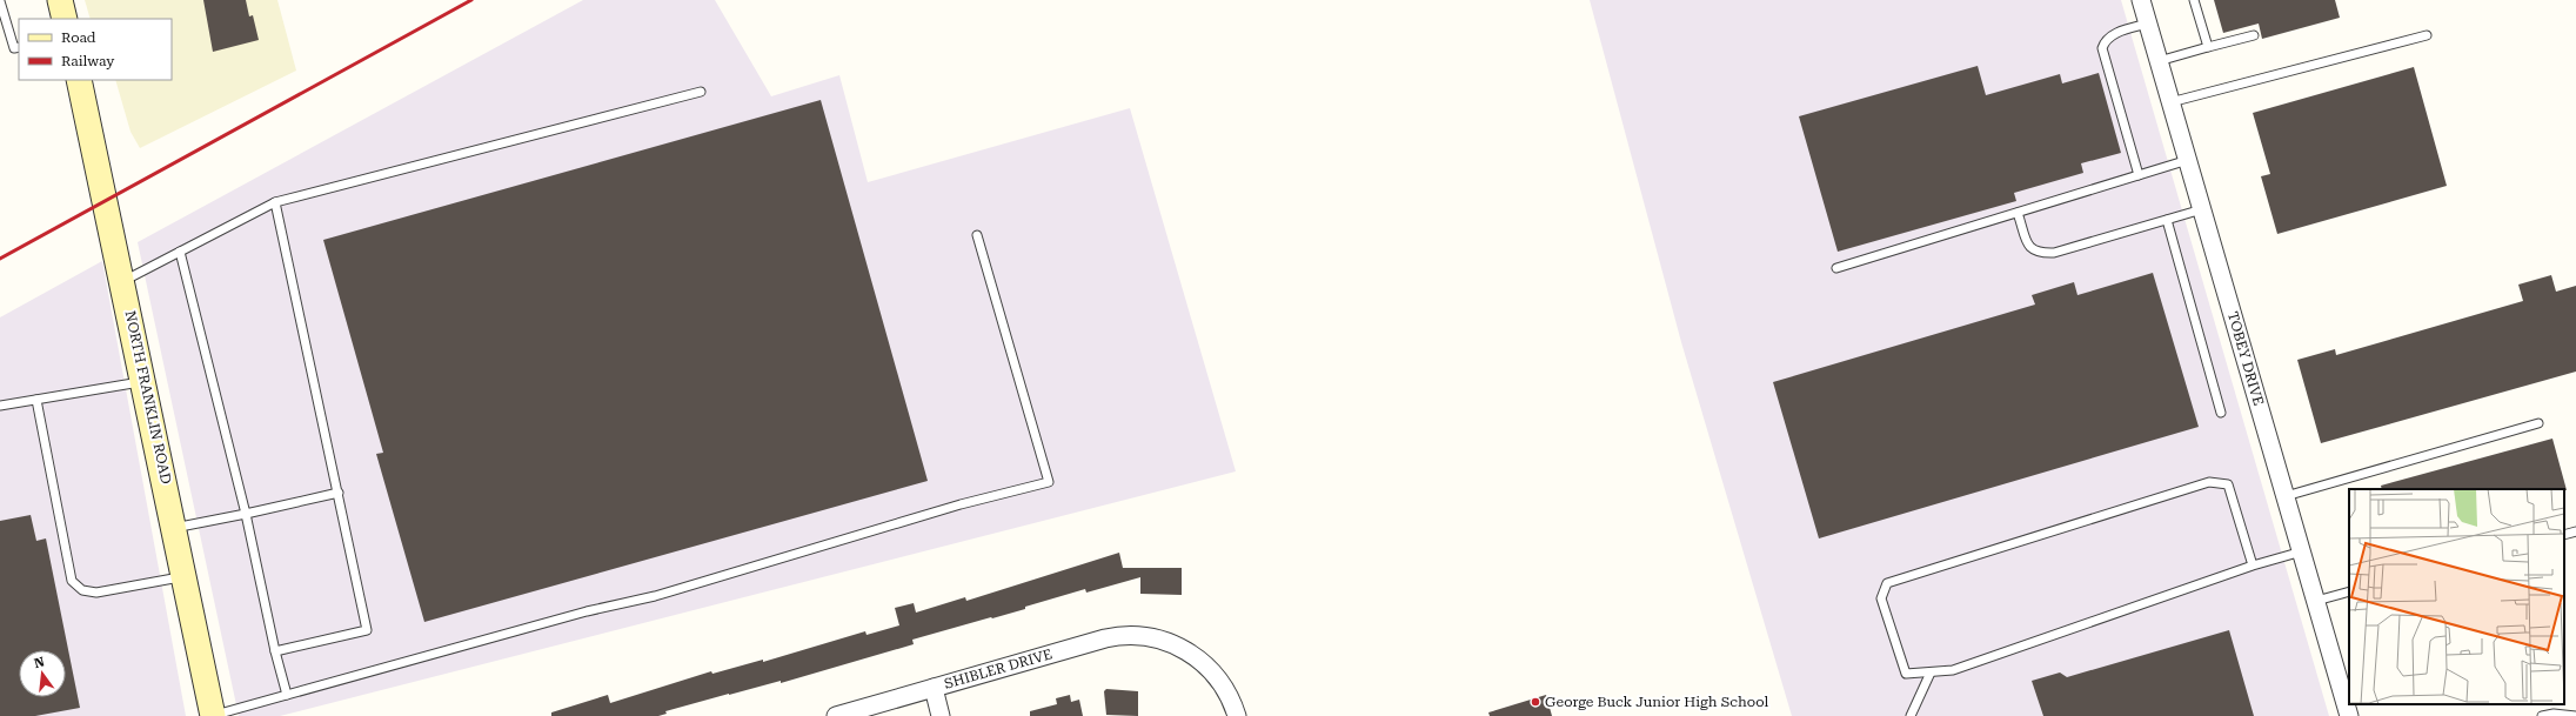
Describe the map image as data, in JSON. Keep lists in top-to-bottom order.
{
  "streets": {
    "main road": ["NORTH FRANKLIN ROAD"],
    "street": ["TOBEY DRIVE", "SHIBLER DRIVE"]
  },
  "places": ["George Buck Junior High School"],
  "legend": ["Road", "Railway"],
  "north": "top"
}
